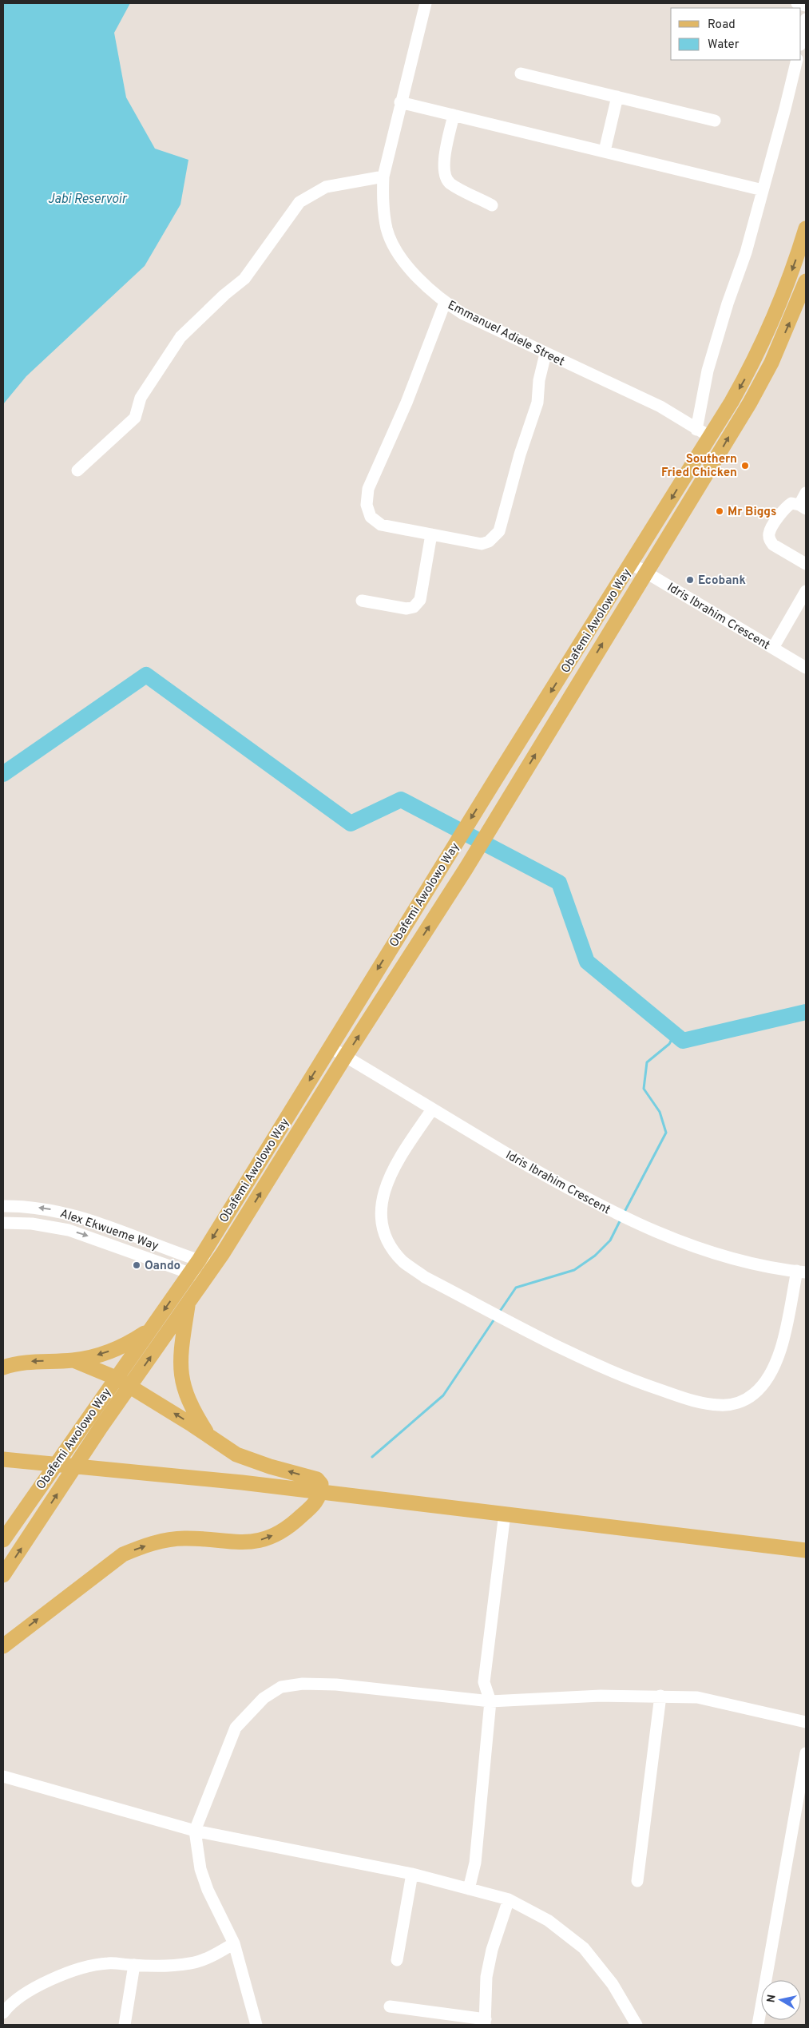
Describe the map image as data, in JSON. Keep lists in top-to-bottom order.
{
  "streets": {
    "main road": ["Obafemi Awolowo Way"],
    "street": ["Emmanuel Adiele Street", "Idris Ibrahim Crescent", "Alex Ekwueme Way"]
  },
  "crossings": [
    ["Emmanuel Adiele Street", "Obafemi Awolowo Way"],
    ["Idris Ibrahim Crescent", "Obafemi Awolowo Way"],
    ["Obafemi Awolowo Way", "Alex Ekwueme Way"]
  ],
  "water": ["Jabi Reservoir"],
  "places": [
    "Southern Fried Chicken",
    "Mr Biggs",
    "Ecobank",
    "Oando"
  ],
  "legend": ["Road", "Water"],
  "north": "left"
}
